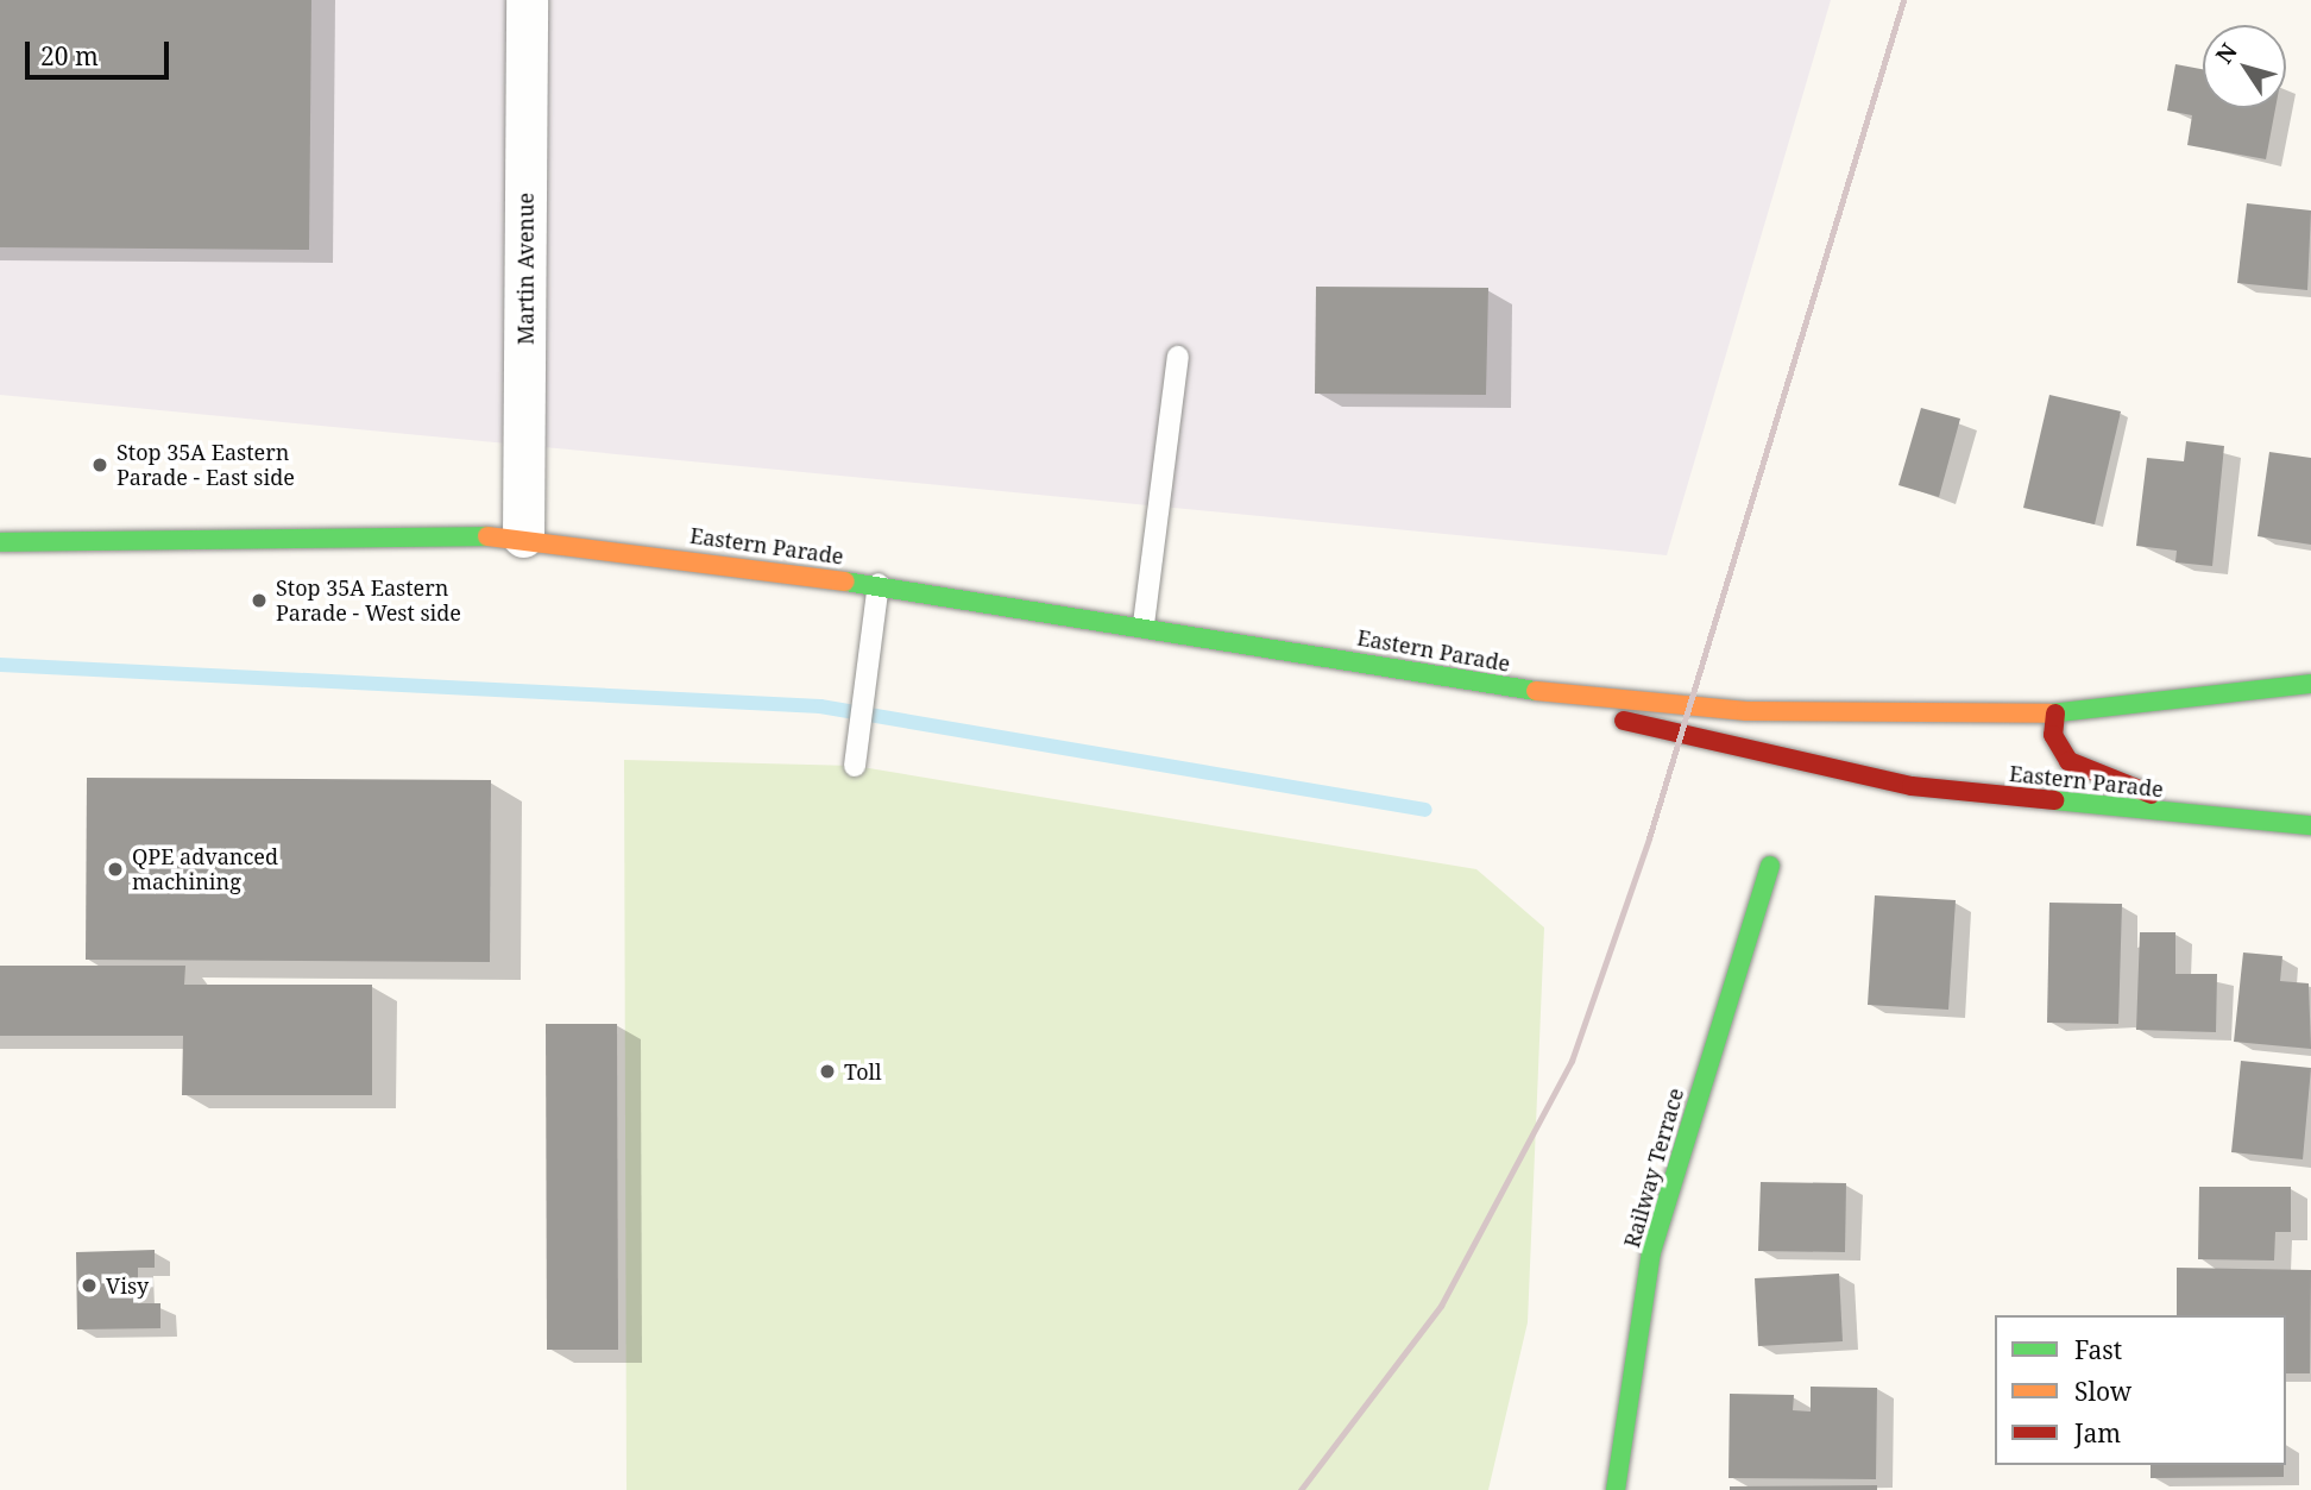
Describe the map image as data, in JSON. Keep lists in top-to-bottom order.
{
  "streets": {
    "main road": ["Eastern Parade", "Railway Terrace"],
    "street": ["Martin Avenue"]
  },
  "crossings": [
    ["Martin Avenue", "Eastern Parade"]
  ],
  "places": [
    "Stop 35A Eastern Parade - East side",
    "Stop 35A Eastern Parade - West side",
    "QPE advanced machining",
    "Toll",
    "Visy"
  ],
  "legend": ["Fast", "Slow", "Jam"],
  "scale_bar": "20 m",
  "north": "top left"
}
